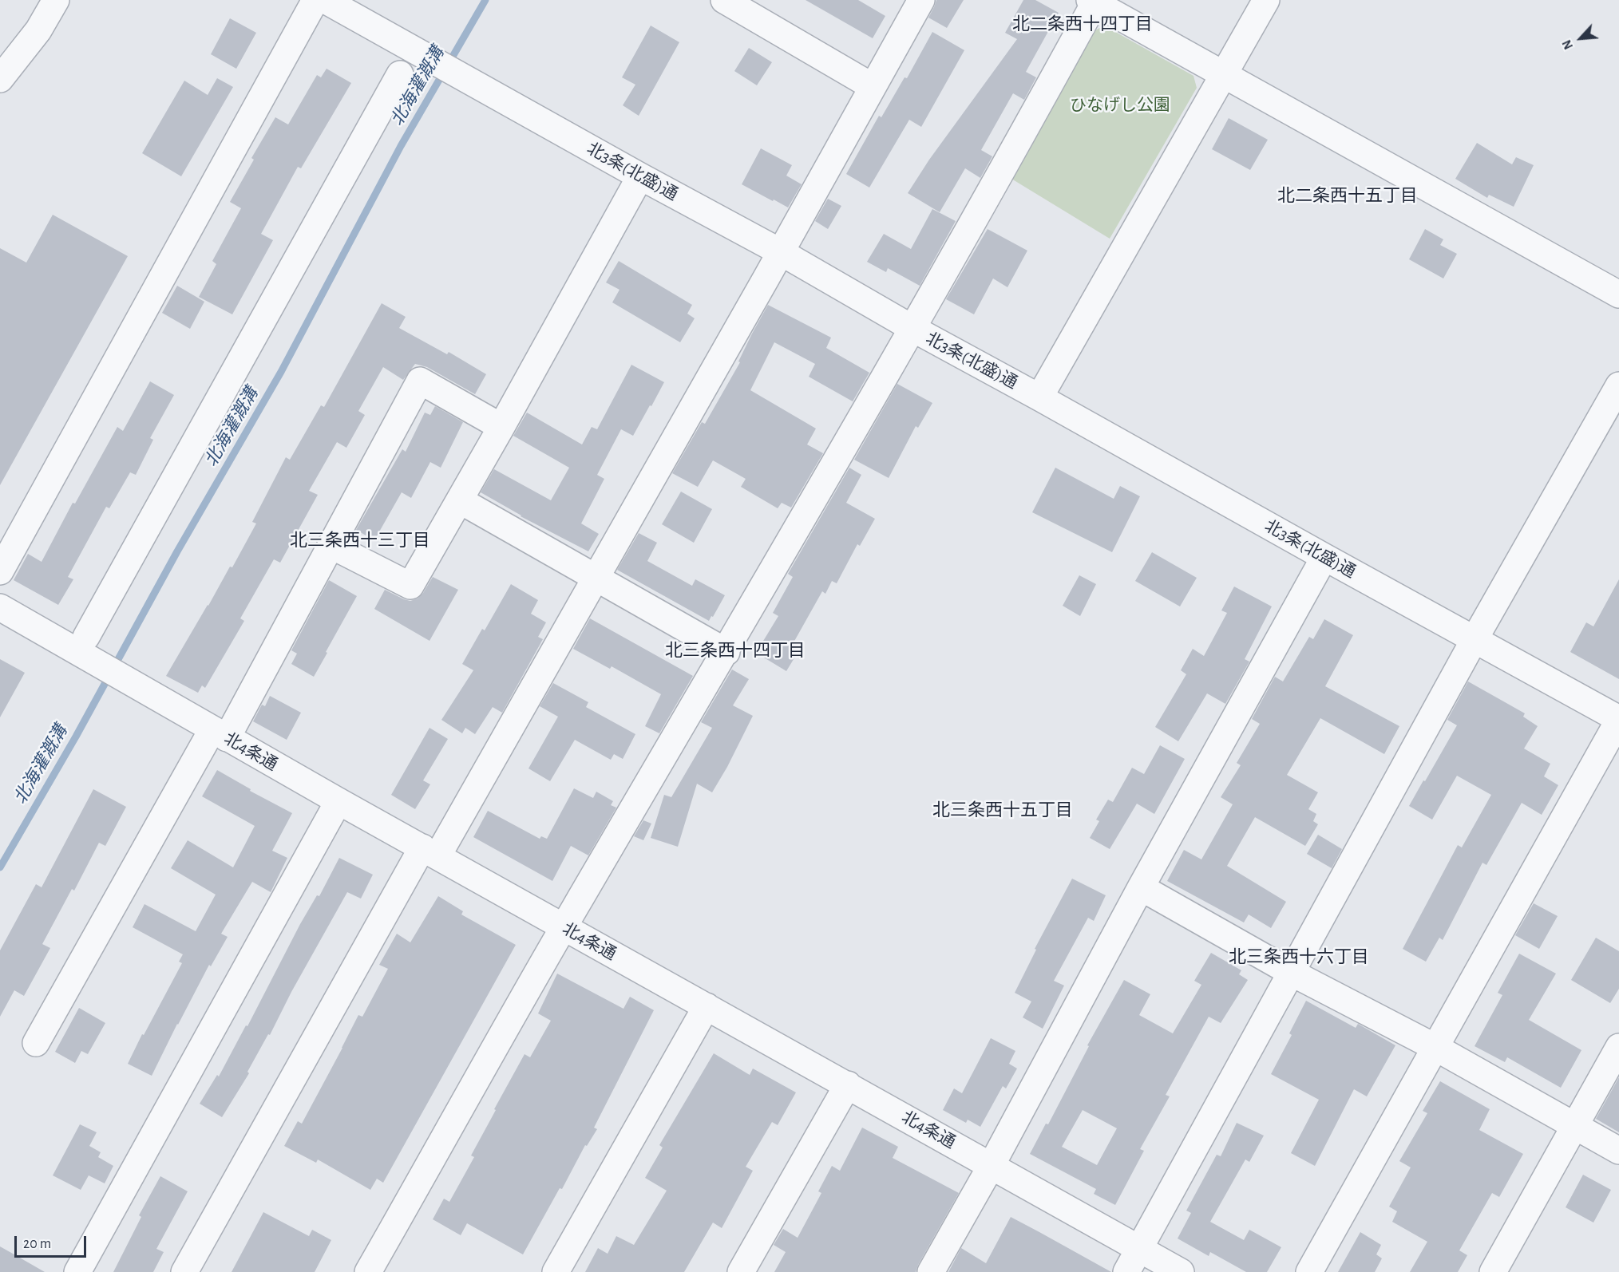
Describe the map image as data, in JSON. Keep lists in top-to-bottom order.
{
  "streets": {
    "street": ["北3条(北盛)通", "北4条通"]
  },
  "districts": [
    "北二条西十四丁目",
    "北二条西十五丁目",
    "北三条西十三丁目",
    "北三条西十四丁目",
    "北三条西十五丁目",
    "北三条西十六丁目"
  ],
  "water": ["北海灌漑溝"],
  "parks": ["ひなげし公園"],
  "scale_bar": "20 m",
  "north": "bottom left"
}
